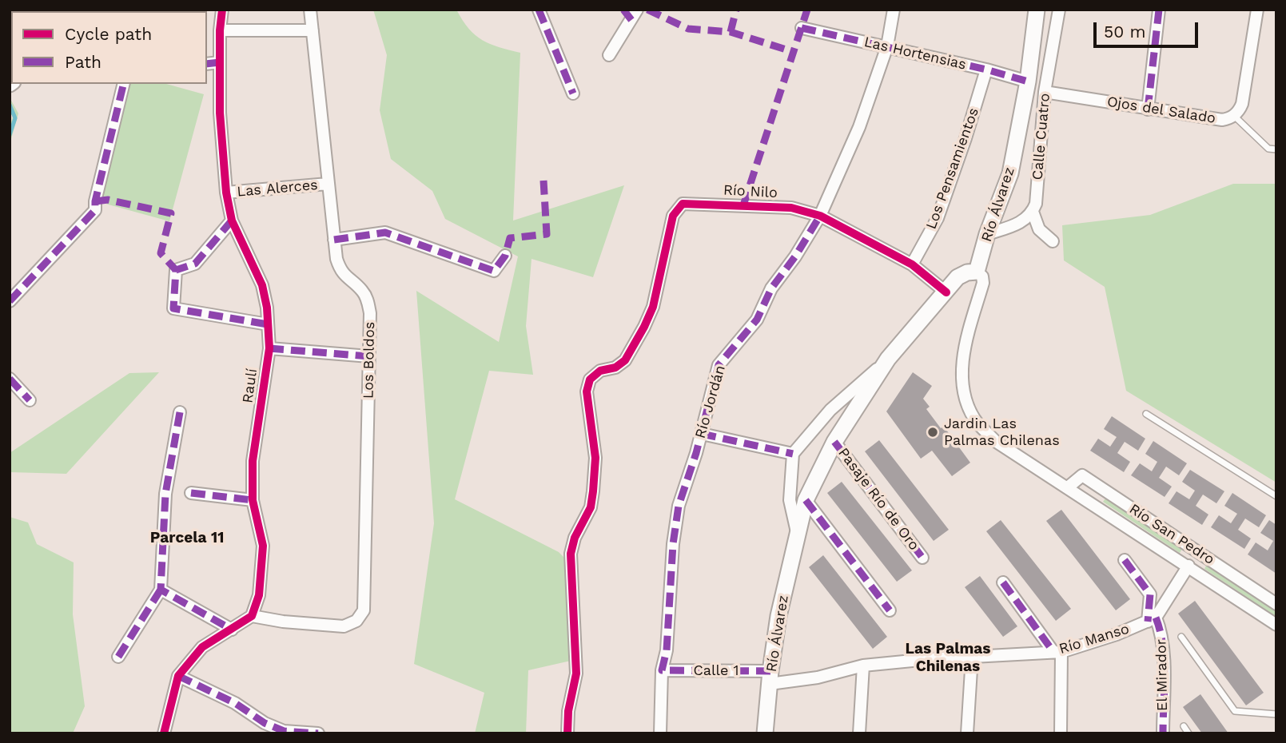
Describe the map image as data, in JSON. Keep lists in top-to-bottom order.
{
  "streets": {
    "street": [
      "Las Hortensias",
      "Ojos del Salado",
      "Calle Cuatro",
      "Los Pensamientos",
      "Las Alerces",
      "Río Nilo",
      "Río Álvarez",
      "Los Boldos",
      "Raulí",
      "Río Jordán",
      "Pasaje Río de Oro",
      "Río San Pedro",
      "Río Manso",
      "Calle 1",
      "El Mirador"
    ]
  },
  "crossings": [
    ["Las Hortensias", "Los Pensamientos"],
    ["Las Hortensias", "Río Álvarez"],
    ["Las Hortensias", "Río Jordán"],
    ["Ojos del Salado", "Calle Cuatro"],
    ["Los Pensamientos", "Río Nilo"],
    ["Las Alerces", "Los Boldos"],
    ["Las Alerces", "Raulí"],
    ["Río Nilo", "Río Álvarez"],
    ["Río Nilo", "Río Jordán"],
    ["Río Álvarez", "Pasaje Río de Oro"],
    ["Río Álvarez", "Río San Pedro"],
    ["Río Álvarez", "Río Manso"],
    ["Río Álvarez", "Calle 1"],
    ["Los Boldos", "Raulí"],
    ["Río Jordán", "Calle 1"],
    ["Río Manso", "Calle 1"],
    ["Río Manso", "El Mirador"]
  ],
  "districts": ["Parcela 11", "Las Palmas Chilenas"],
  "places": ["Jardin Las Palmas Chilenas"],
  "legend": ["Cycle path", "Path"],
  "scale_bar": "50 m"
}
